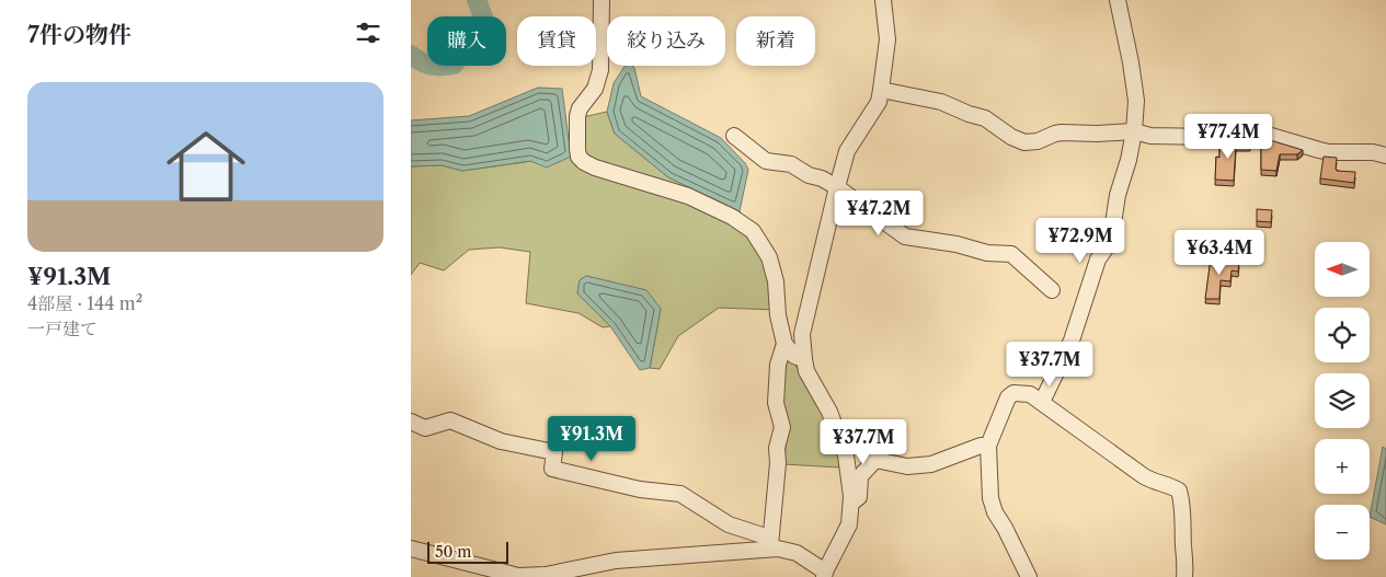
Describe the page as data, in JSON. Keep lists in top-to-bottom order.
{
  "scale_bar": "50 m",
  "north": "left",
  "page": {
    "heading": "7件の物件",
    "chip": [
      "購入",
      "賃貸",
      "絞り込み",
      "新着"
    ],
    "list": [
      {
        "name": "¥91.3M",
        "note": "4部屋 · 144 m² · 一戸建て"
      }
    ],
    "price": [
      "¥77.4M",
      "¥47.2M",
      "¥72.9M",
      "¥63.4M",
      "¥37.7M",
      "¥91.3M",
      "¥37.7M"
    ],
    "map_buttons": ["+", "−"],
    "scale": "50 m"
  }
}
